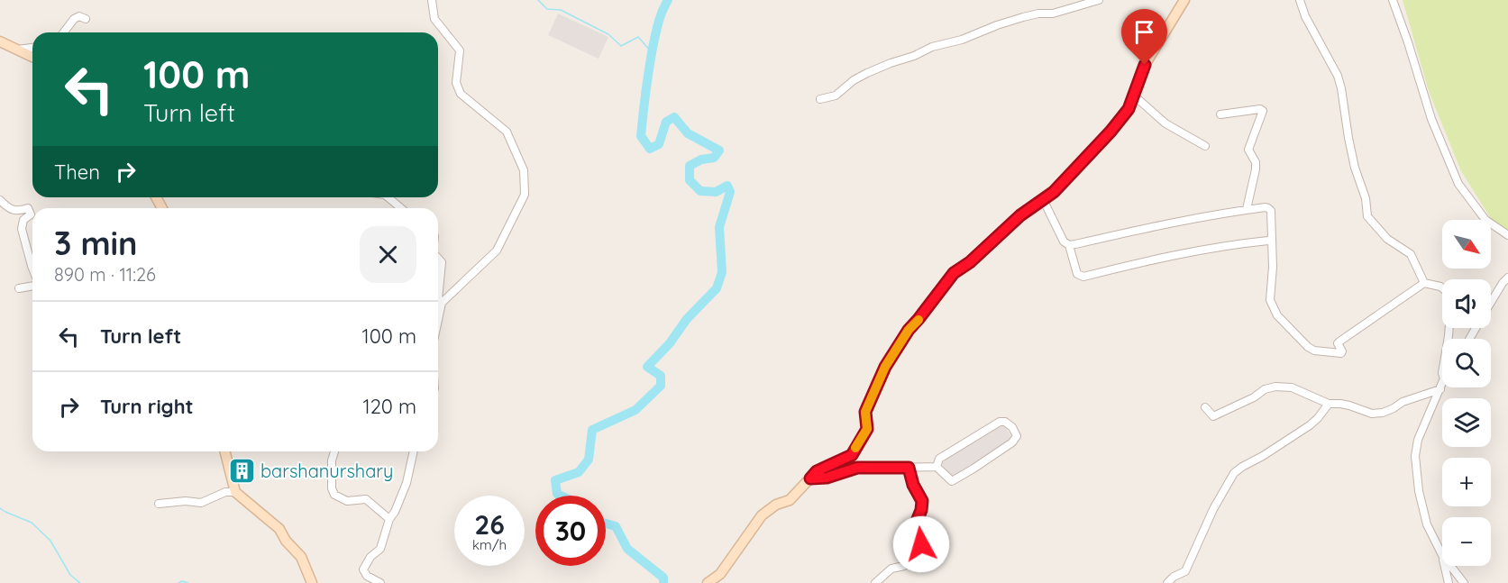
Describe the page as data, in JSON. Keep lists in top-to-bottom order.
{
  "places": {
    "building": ["barshanurshary"]
  },
  "north": "bottom right",
  "page": {
    "turn": ["100 m", "Turn left"],
    "then": "Then",
    "heading": ["3 min", "890 m · 11:26"],
    "map_buttons": ["+", "−"],
    "list": [
      {
        "name": "Turn left",
        "value": "100 m"
      },
      {
        "name": "Turn right",
        "value": "120 m"
      }
    ],
    "speed": "26 km/h",
    "limit": "30"
  }
}
